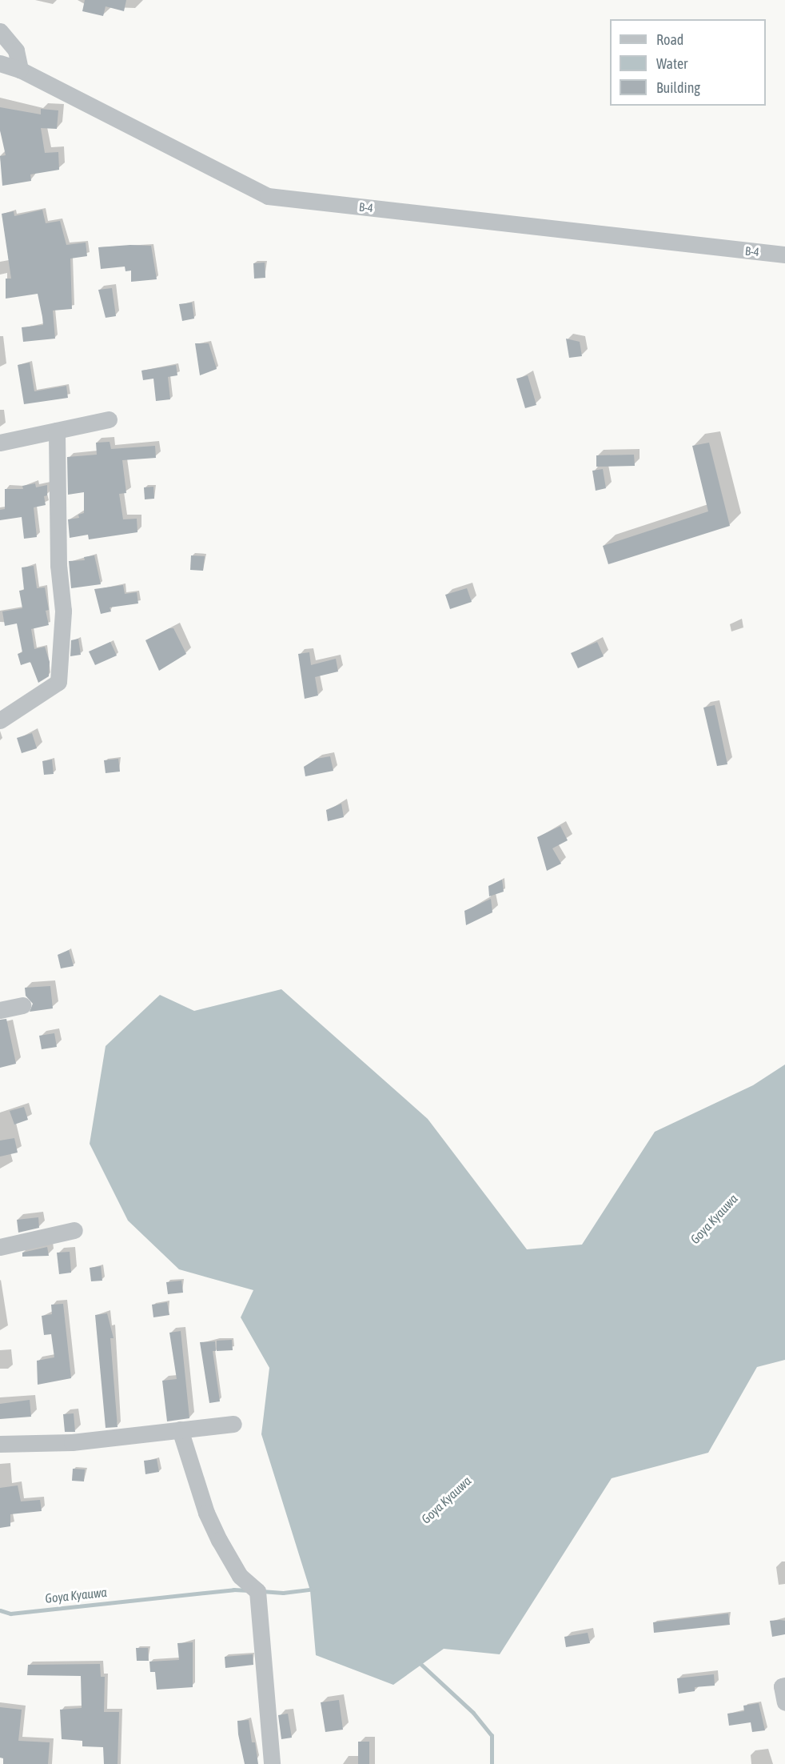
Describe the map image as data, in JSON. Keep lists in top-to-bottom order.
{
  "streets": {
    "street": ["B-4"]
  },
  "water": ["Goya Kyauwa"],
  "legend": ["Road", "Water", "Building"]
}
